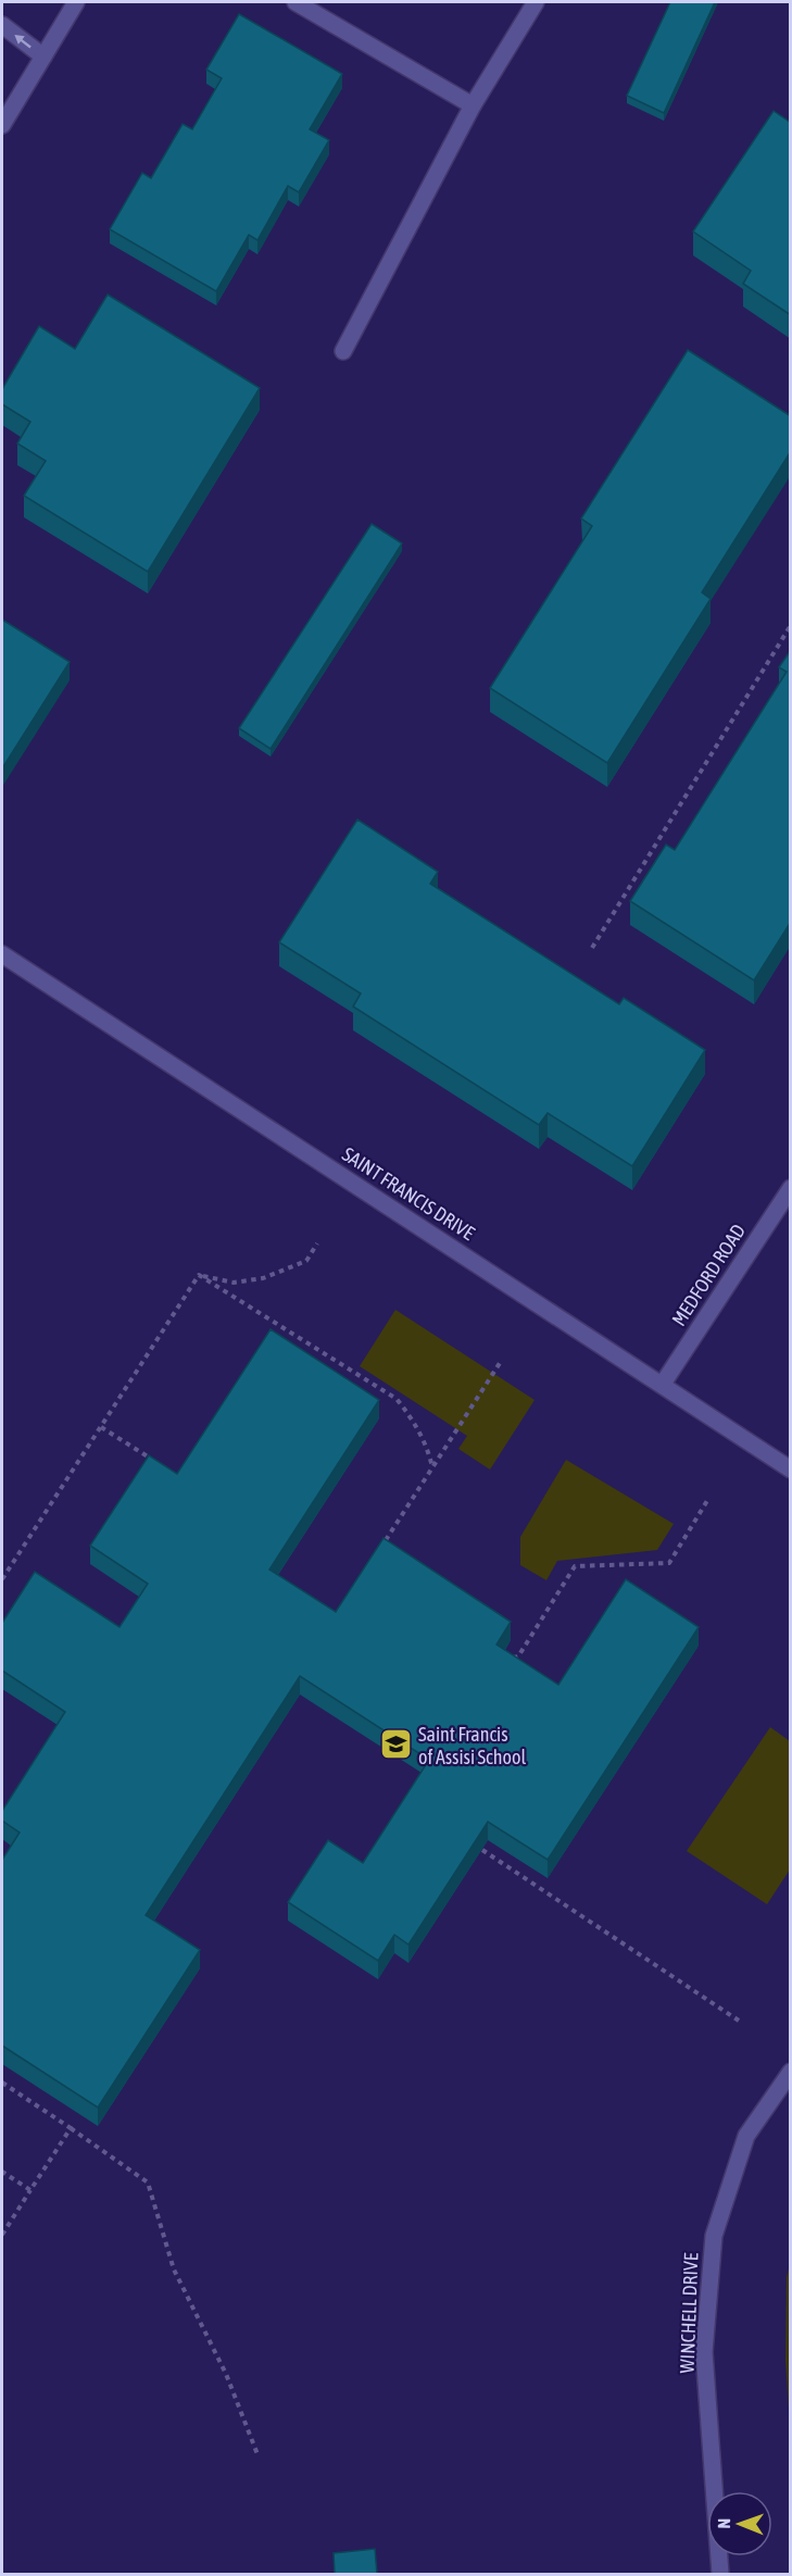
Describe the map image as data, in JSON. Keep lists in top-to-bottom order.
{
  "streets": {
    "street": ["SAINT FRANCIS DRIVE", "MEDFORD ROAD", "WINCHELL DRIVE"]
  },
  "crossings": [
    ["SAINT FRANCIS DRIVE", "MEDFORD ROAD"]
  ],
  "places": {
    "school or university": ["Saint Francis of Assisi School"]
  },
  "north": "left"
}
